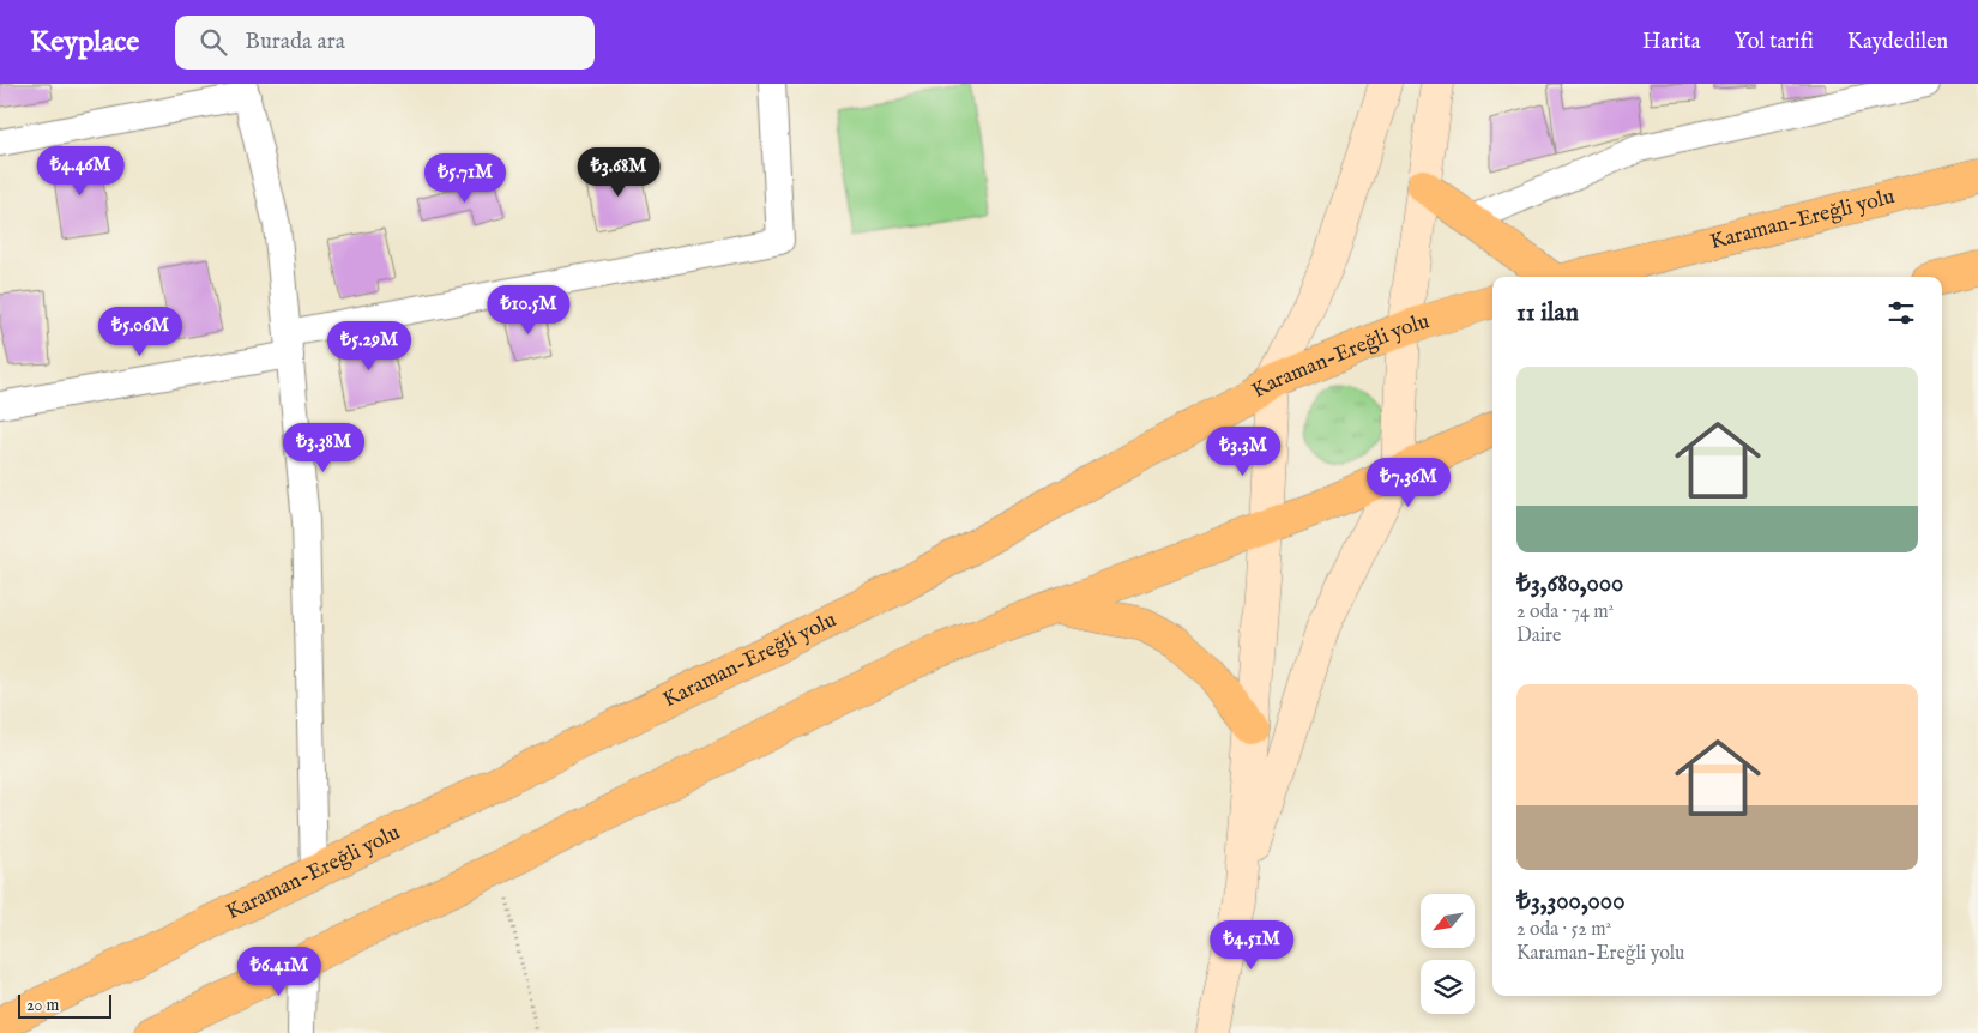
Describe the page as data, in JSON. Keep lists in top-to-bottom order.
{
  "streets": {
    "highway": ["Karaman-Ereğli yolu"]
  },
  "scale_bar": "20 m",
  "north": "bottom left",
  "page": {
    "header": "Keyplace",
    "search": "Burada ara",
    "nav": ["Harita", "Yol tarifi", "Kaydedilen"],
    "price": [
      "₺4.46M",
      "₺3.68M",
      "₺5.71M",
      "₺10.5M",
      "₺5.06M",
      "₺5.29M",
      "₺3.38M",
      "₺3.3M",
      "₺7.36M",
      "₺4.51M",
      "₺6.41M"
    ],
    "heading": "11 ilan",
    "list": [
      {
        "name": "₺3,680,000",
        "note": "2 oda · 74 m² · Daire"
      },
      {
        "name": "₺3,300,000",
        "note": "2 oda · 52 m² · Karaman-Ereğli yolu"
      }
    ],
    "scale": "20 m"
  }
}
